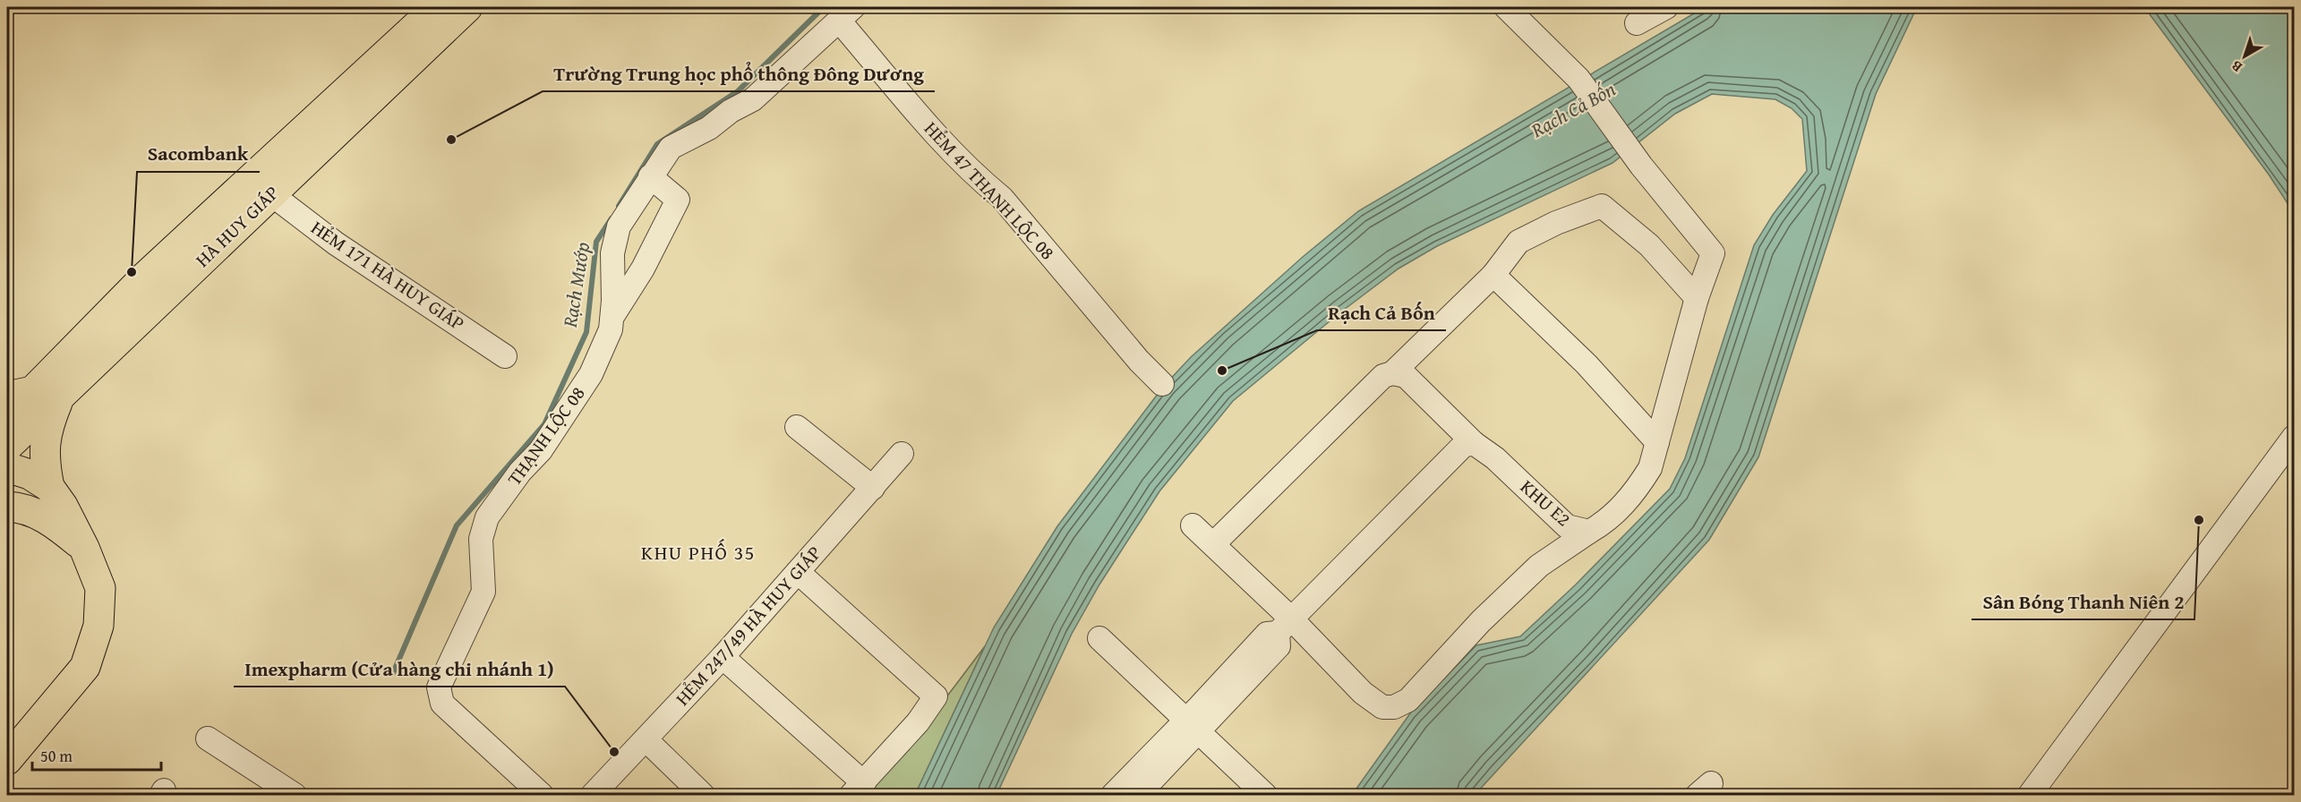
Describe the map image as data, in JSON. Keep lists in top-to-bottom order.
{
  "streets": {
    "main road": ["HÀ HUY GIÁP"],
    "street": [
      "HẺM 47 THẠNH LỘC 08",
      "HẺM 171 HÀ HUY GIÁP",
      "THẠNH LỘC 08",
      "KHU E2",
      "HẺM 247/49 HÀ HUY GIÁP"
    ]
  },
  "crossings": [
    ["HẺM 47 THẠNH LỘC 08", "THẠNH LỘC 08"],
    ["HÀ HUY GIÁP", "HẺM 171 HÀ HUY GIÁP"]
  ],
  "districts": ["KHU PHỐ 35"],
  "water": ["Rạch Cả Bốn", "Rạch Mướp"],
  "places": [
    "Trường Trung học phổ thông Đông Dương",
    "Sacombank",
    "Rạch Cả Bốn",
    "Sân Bóng Thanh Niên 2",
    "Imexpharm (Cửa hàng chi nhánh 1)"
  ],
  "scale_bar": "50 m",
  "north": "bottom left"
}
